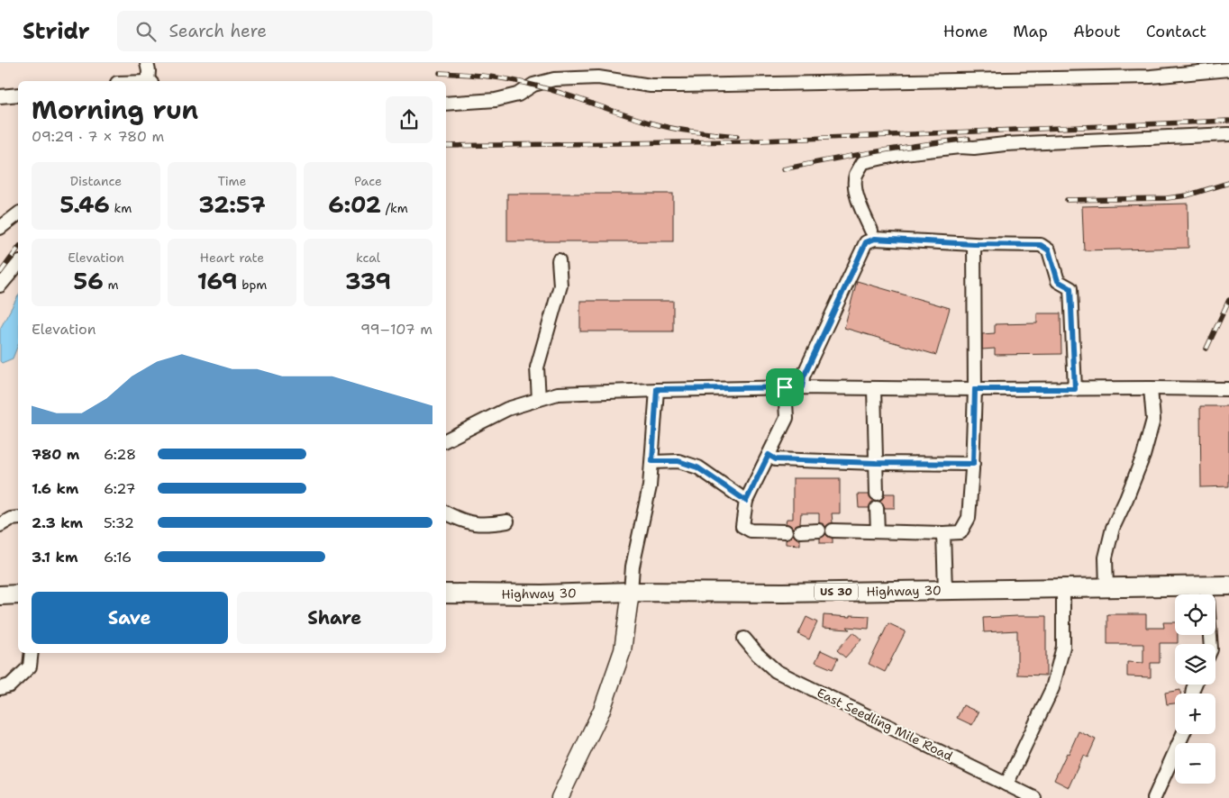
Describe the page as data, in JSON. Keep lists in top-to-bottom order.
{
  "streets": {
    "highway": ["Highway 30", "US 30"],
    "street": ["East Seedling Mile Road"]
  },
  "page": {
    "header": "Stridr",
    "search": "Search here",
    "nav": [
      "Home",
      "Map",
      "About",
      "Contact"
    ],
    "heading": ["Morning run", "09:29 · 7 × 780 m"],
    "stats": [
      ["Distance", "5.46 km"],
      ["Time", "32:57"],
      ["Pace", "6:02 /km"],
      ["Elevation", "56 m"],
      ["Heart rate", "169 bpm"],
      ["kcal", "339"]
    ],
    "chart": ["Elevation", "99–107 m"],
    "list": [
      {
        "name": "780 m",
        "note": "6:28"
      },
      {
        "name": "1.6 km",
        "note": "6:27"
      },
      {
        "name": "2.3 km",
        "note": "5:32"
      },
      {
        "name": "3.1 km",
        "note": "6:16"
      }
    ],
    "buttons": ["Save", "Share"],
    "map_buttons": ["+", "−"]
  }
}
